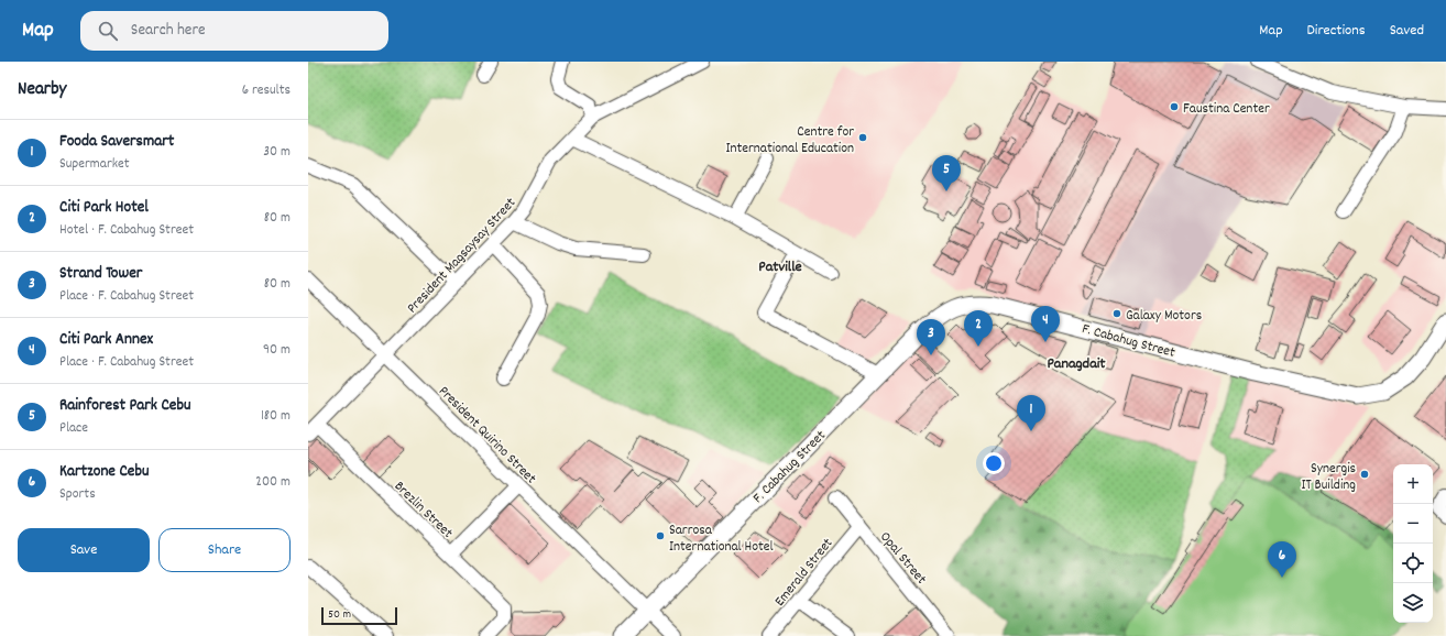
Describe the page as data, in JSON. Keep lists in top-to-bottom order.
{
  "streets": {
    "main road": ["F. Cabahug Street"],
    "street": [
      "President Magsaysay Street",
      "President Quirino Street",
      "Brezlin Street",
      "Opal Street",
      "Emerald Street"
    ]
  },
  "crossings": [
    ["President Magsaysay Street", "President Quirino Street"],
    ["President Magsaysay Street", "Brezlin Street"],
    ["F. Cabahug Street", "President Quirino Street"],
    ["Opal Street", "Emerald Street"]
  ],
  "districts": ["Patville", "Panagdait"],
  "places": [
    "Faustina Center",
    "Centre for International Education",
    "Galaxy Motors",
    "Synergis IT Building",
    "Sarrosa International Hotel"
  ],
  "scale_bar": "50 m",
  "page": {
    "header": "Map",
    "search": "Search here",
    "nav": ["Map", "Directions", "Saved"],
    "heading": ["Nearby", "6 results"],
    "list": [
      {
        "mark": "1",
        "name": "Fooda Saversmart",
        "note": "Supermarket",
        "value": "30 m"
      },
      {
        "mark": "2",
        "name": "Citi Park Hotel",
        "note": "Hotel · F. Cabahug Street",
        "value": "80 m"
      },
      {
        "mark": "3",
        "name": "Strand Tower",
        "note": "Place · F. Cabahug Street",
        "value": "80 m"
      },
      {
        "mark": "4",
        "name": "Citi Park Annex",
        "note": "Place · F. Cabahug Street",
        "value": "90 m"
      },
      {
        "mark": "5",
        "name": "Rainforest Park Cebu",
        "note": "Place",
        "value": "180 m"
      },
      {
        "mark": "6",
        "name": "Kartzone Cebu",
        "note": "Sports",
        "value": "200 m"
      }
    ],
    "pins": [
      "5",
      "4",
      "2",
      "3",
      "1",
      "6"
    ],
    "map_buttons": ["+", "−"],
    "buttons": ["Save", "Share"],
    "scale": "50 m"
  }
}
